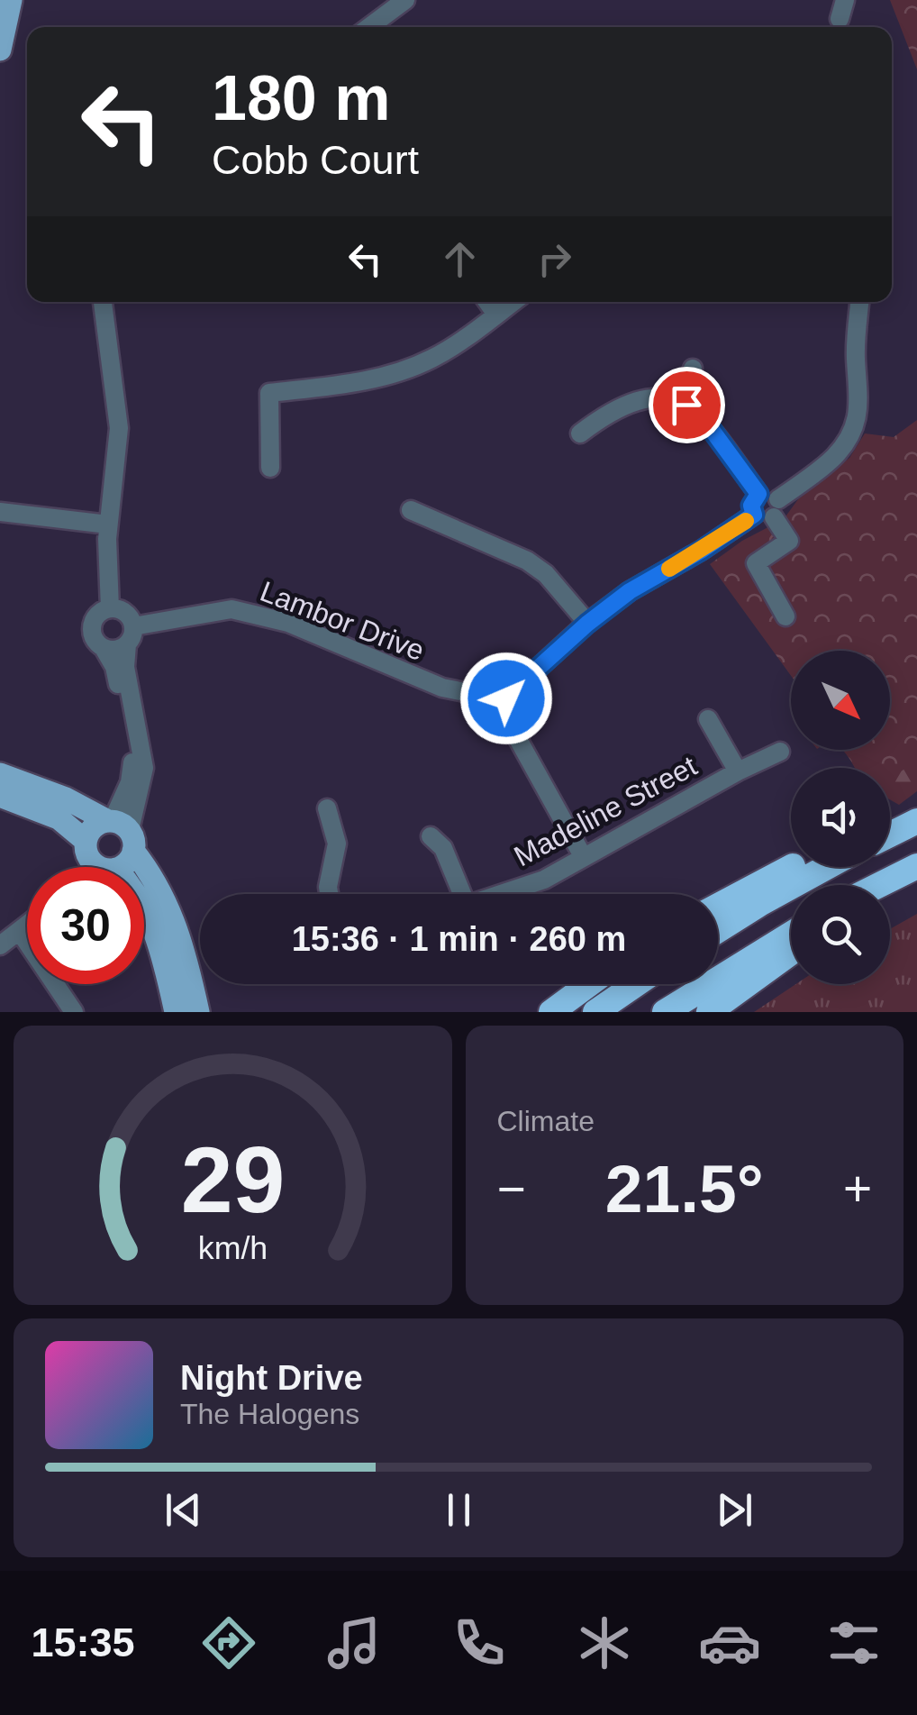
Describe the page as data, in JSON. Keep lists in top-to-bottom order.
{
  "streets": {
    "street": ["Lambor Drive", "Madeline Street"]
  },
  "north": "bottom right",
  "page": {
    "turn": ["180 m", "Cobb Court"],
    "limit": "30",
    "trip": "15:36 · 1 min · 260 m",
    "tile": "Climate",
    "heat": ["−", "21.5°", "+"],
    "song": ["Night Drive", "The Halogens"],
    "tabs": "15:35",
    "gauge": ["29", "km/h"]
  }
}
